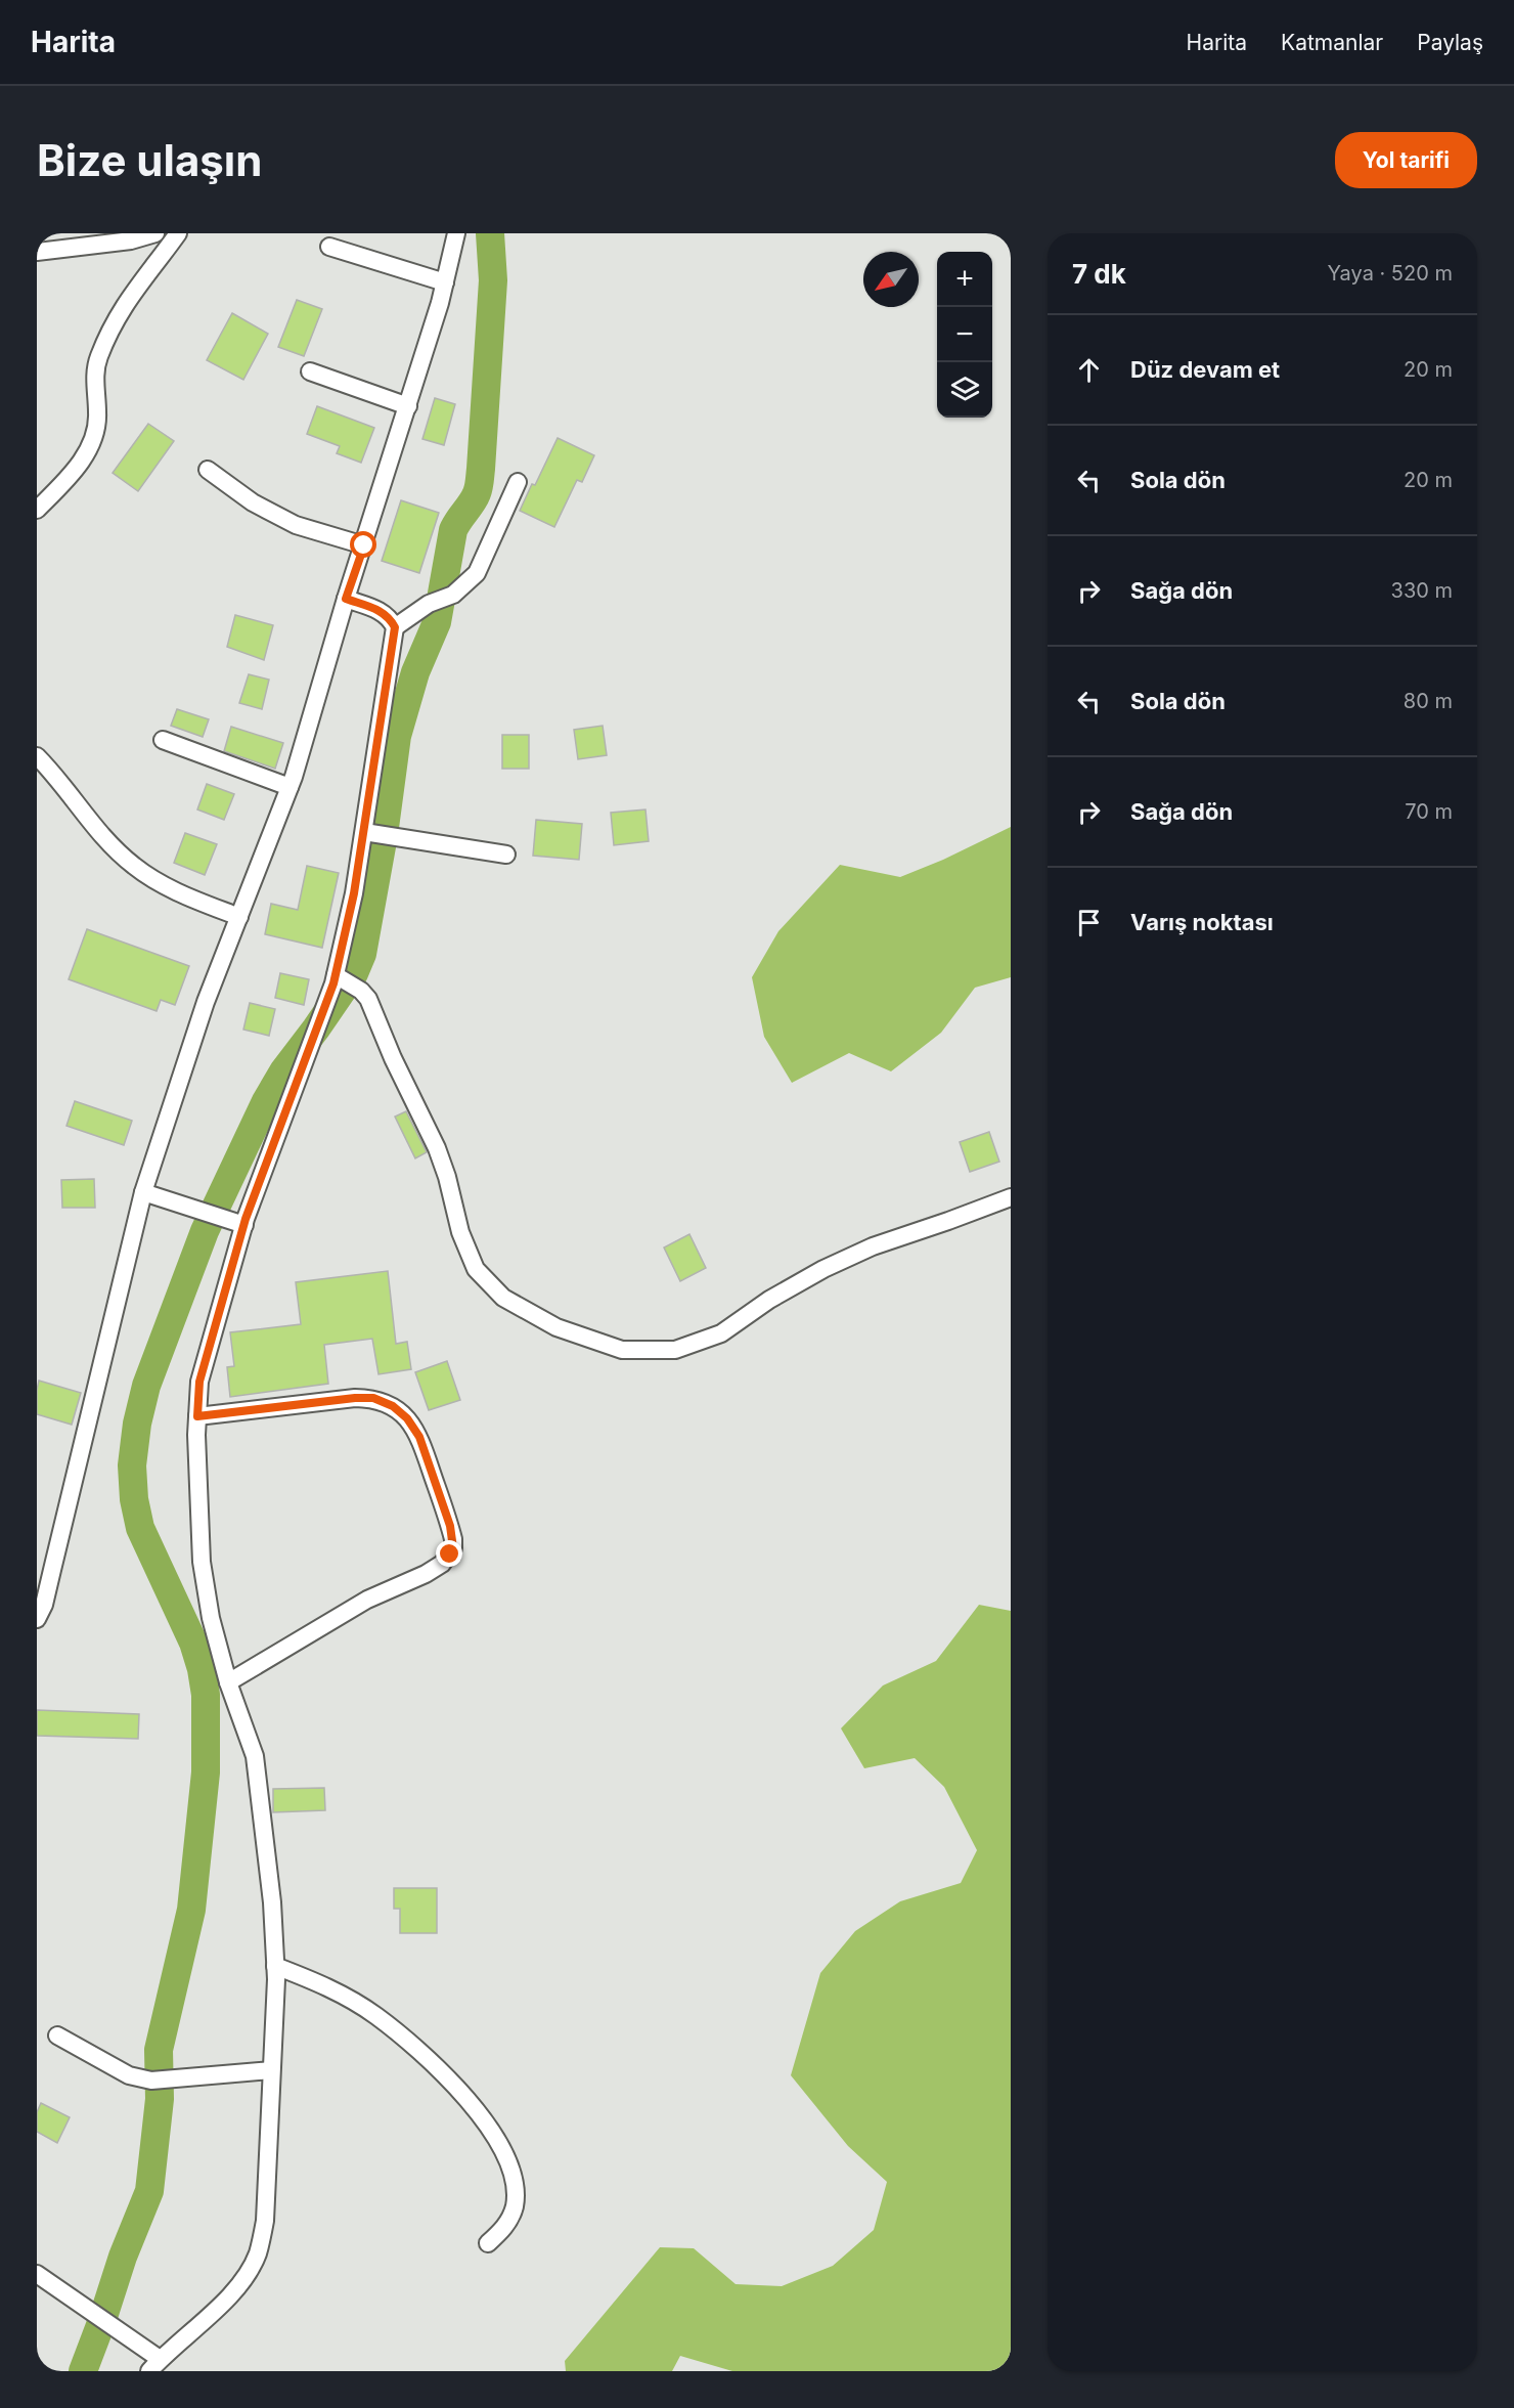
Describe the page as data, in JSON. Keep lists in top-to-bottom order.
{
  "north": "bottom left",
  "page": {
    "header": "Harita",
    "nav": ["Harita", "Katmanlar", "Paylaş"],
    "buttons": "Yol tarifi",
    "title": "Bize ulaşın",
    "heading": ["7 dk", "Yaya · 520 m"],
    "map_buttons": ["+", "−"],
    "list": [
      ["Düz devam et", "20 m"],
      ["Sola dön", "20 m"],
      ["Sağa dön", "330 m"],
      ["Sola dön", "80 m"],
      ["Sağa dön", "70 m"],
      "Varış noktası"
    ]
  }
}
